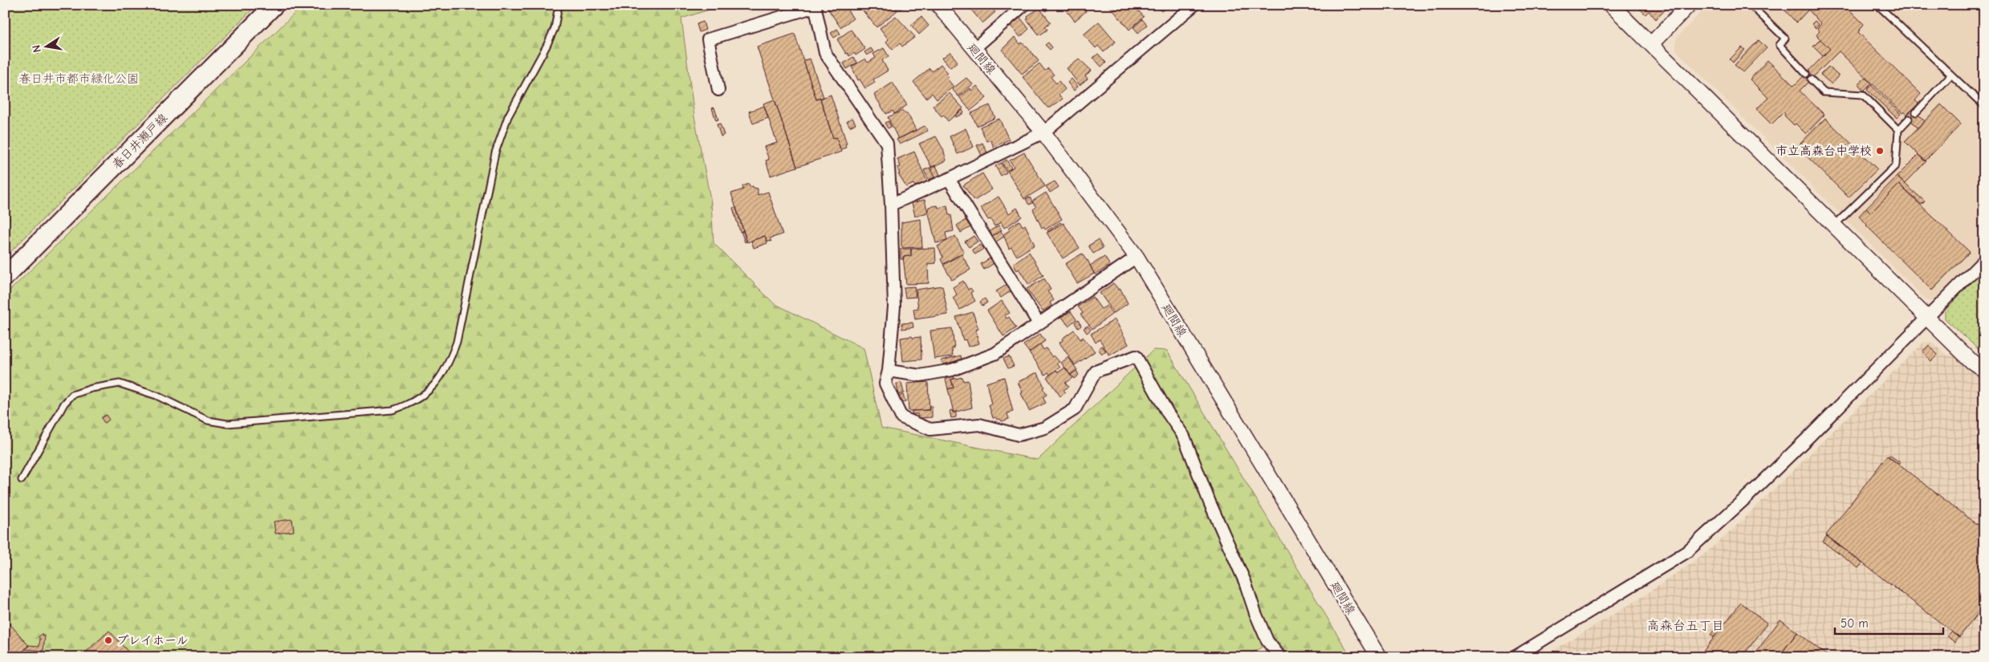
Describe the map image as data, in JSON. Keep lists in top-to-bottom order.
{
  "streets": {
    "main road": ["春日井瀬戸線"],
    "street": ["廻間線"]
  },
  "districts": ["高森台五丁目"],
  "parks": ["春日井市都市緑化公園"],
  "places": ["市立高森台中学校", "プレイホール"],
  "scale_bar": "50 m",
  "north": "left"
}
